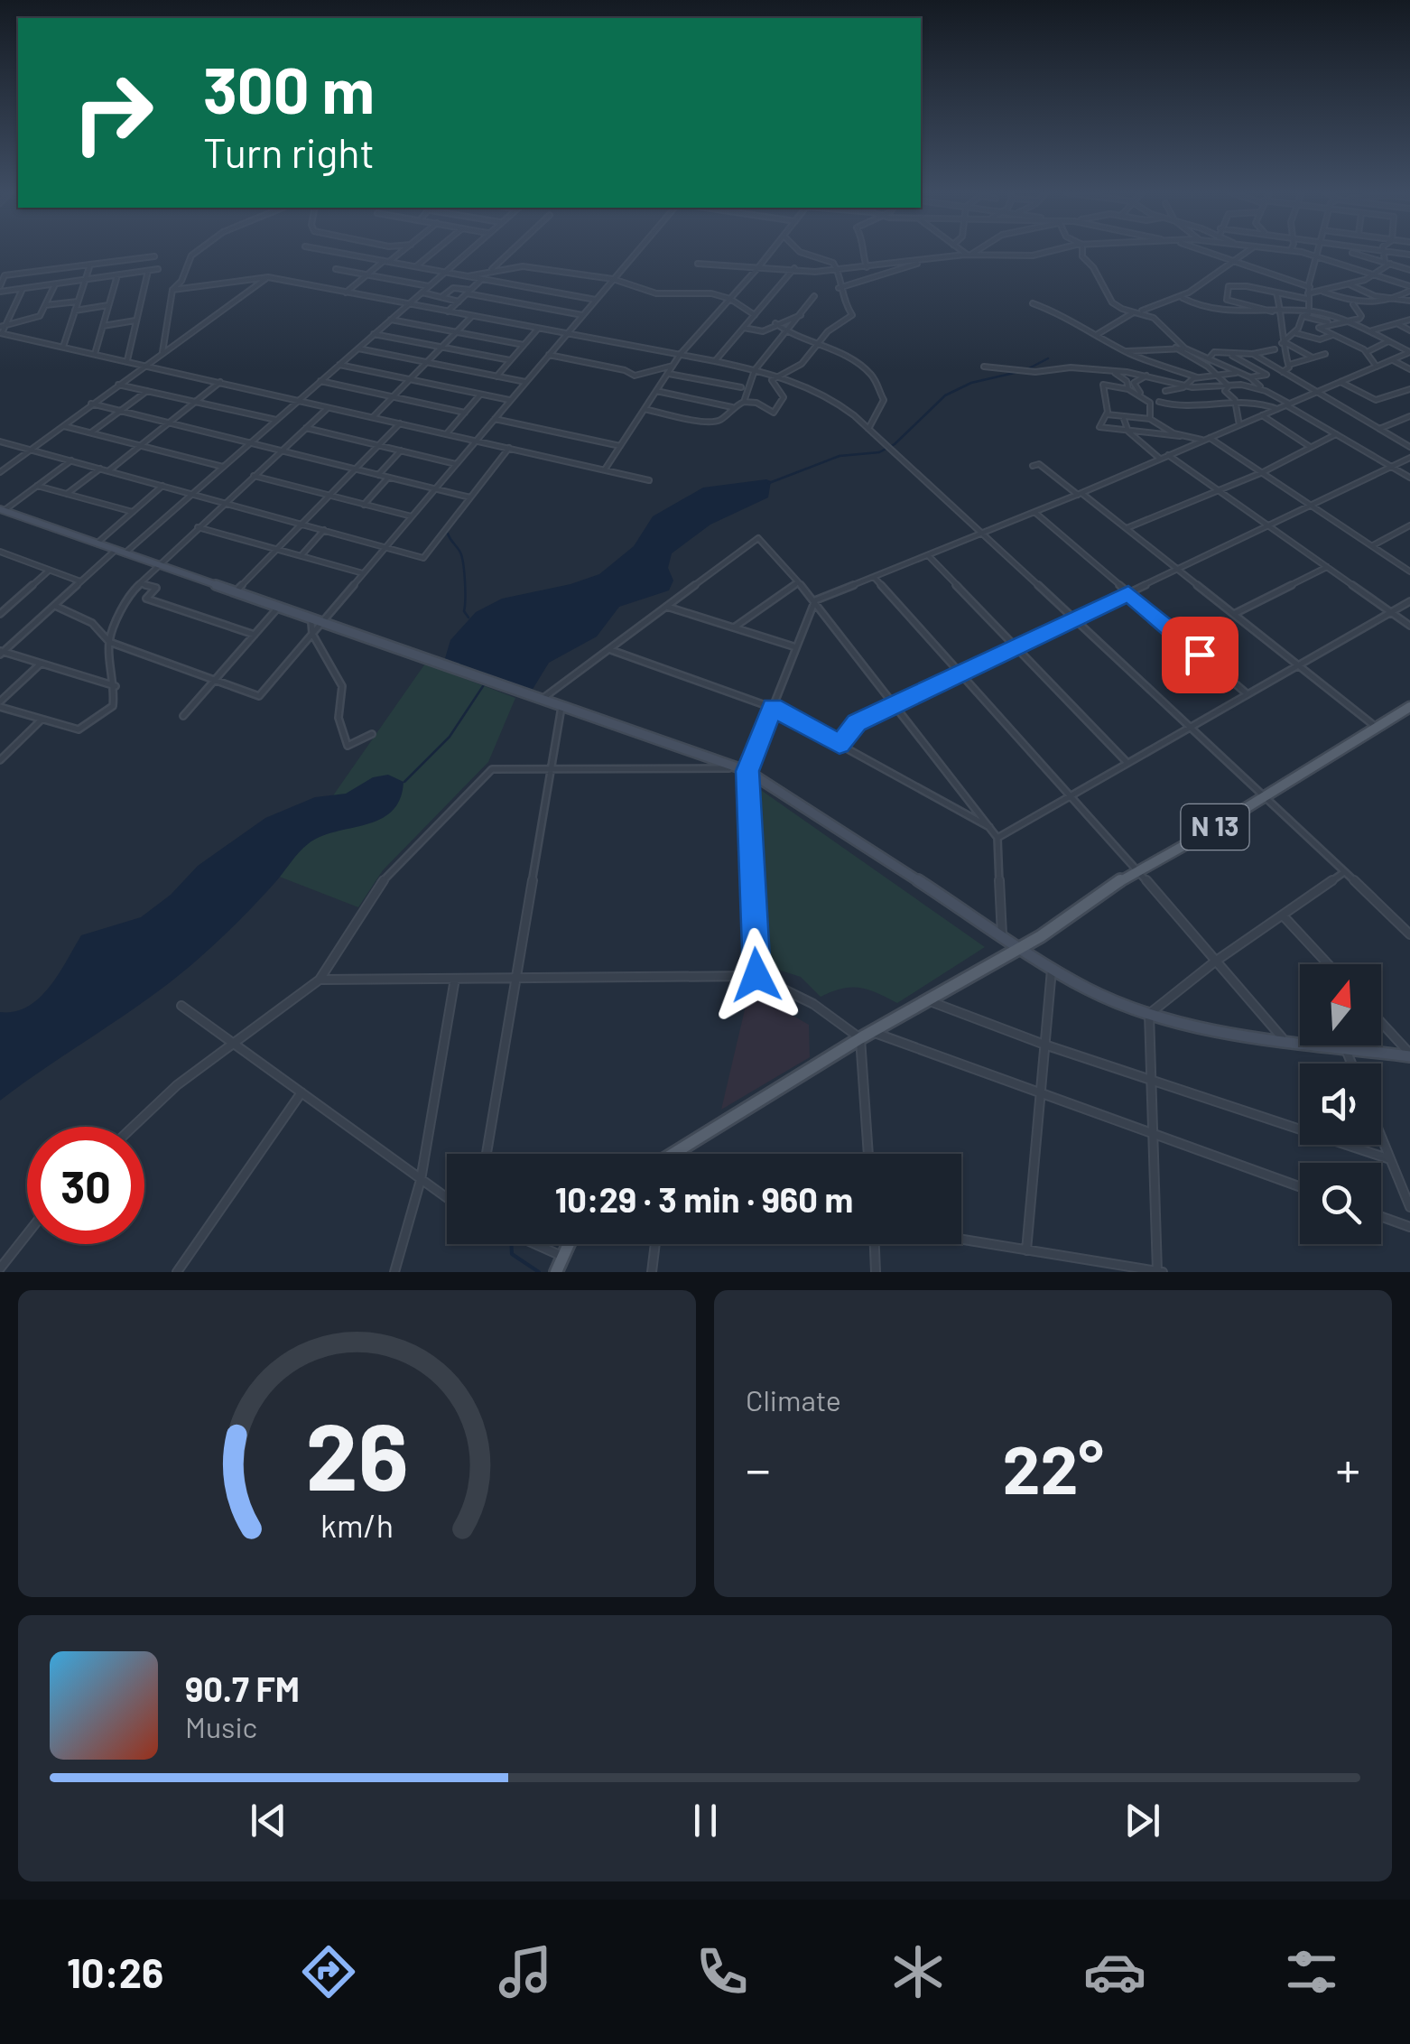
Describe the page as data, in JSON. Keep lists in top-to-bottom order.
{
  "streets": {
    "main road": ["N 13"]
  },
  "north": "top",
  "page": {
    "turn": ["300 m", "Turn right"],
    "limit": "30",
    "trip": "10:29 · 3 min · 960 m",
    "tile": "Climate",
    "heat": ["−", "22°", "+"],
    "song": ["90.7 FM", "Music"],
    "tabs": "10:26",
    "gauge": ["26", "km/h"]
  }
}
